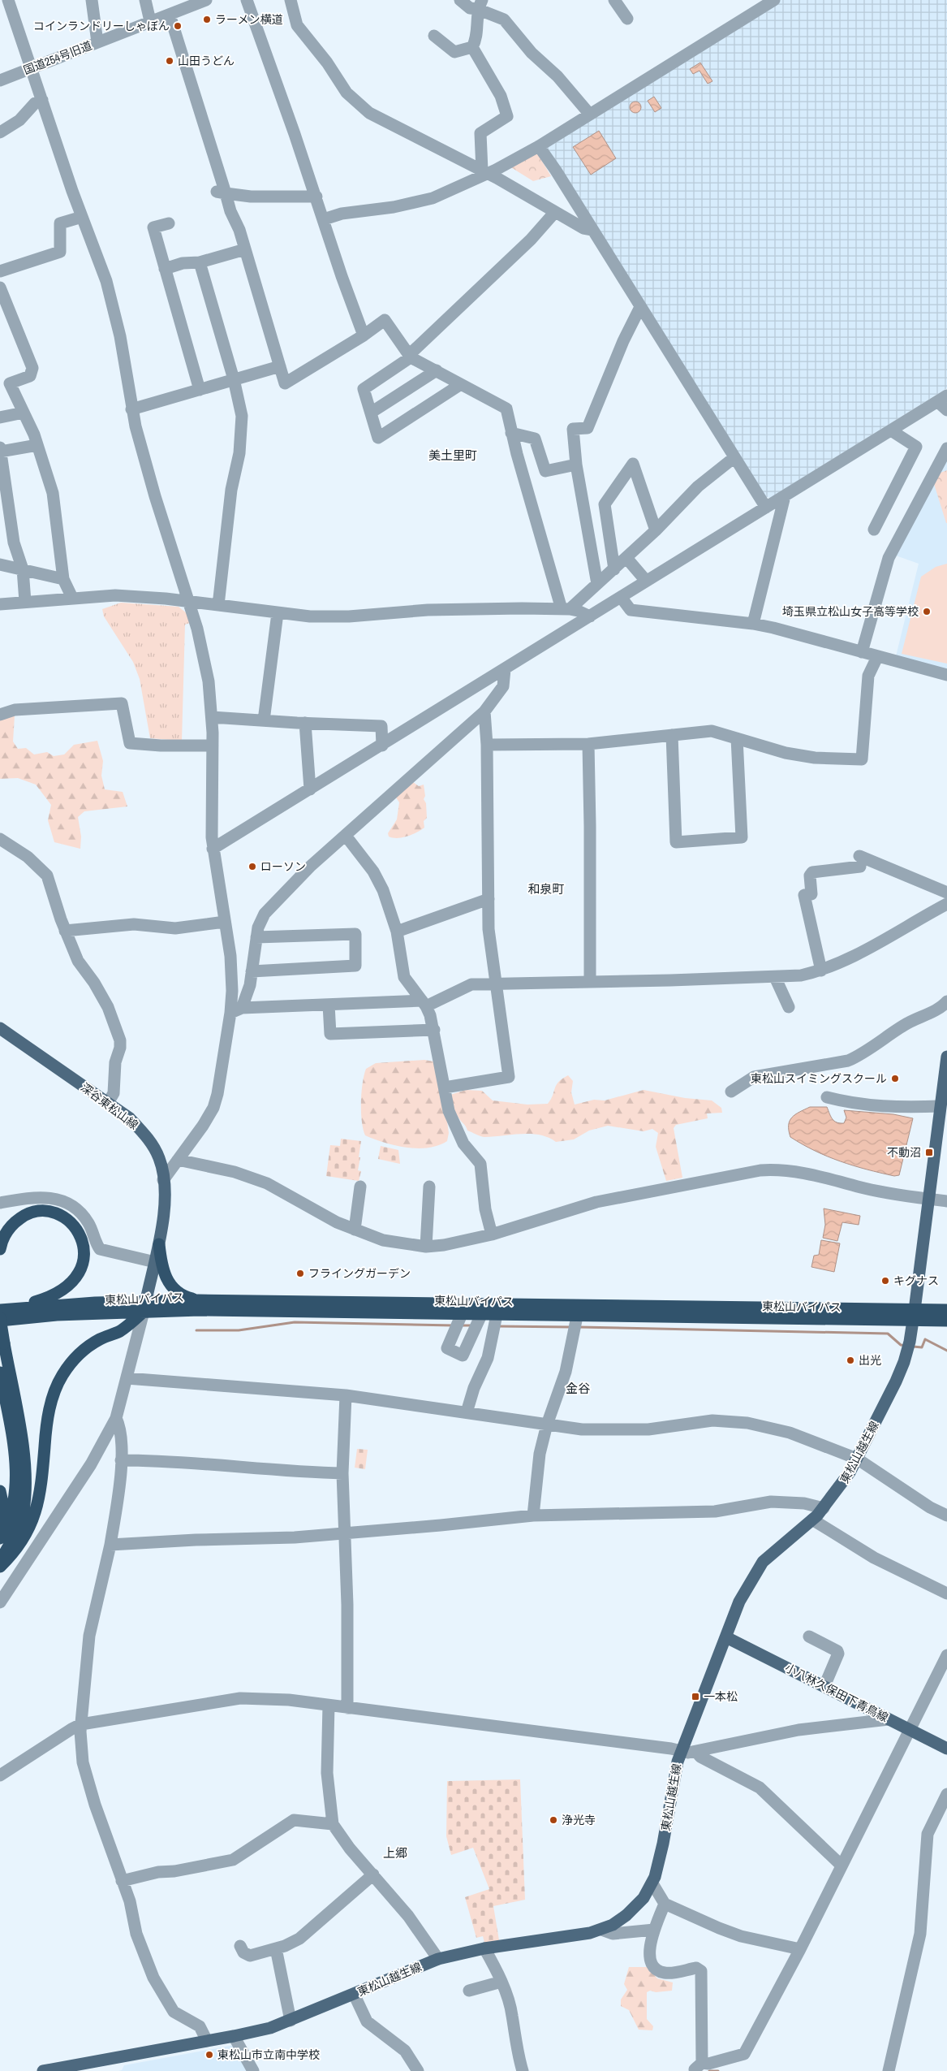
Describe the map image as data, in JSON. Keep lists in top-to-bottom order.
{
  "streets": {
    "highway": ["東松山バイパス"],
    "main road": ["深谷東松山線", "東松山越生線", "小八林久保田下青鳥線"],
    "street": ["国道254号旧道"]
  },
  "crossings": [
    ["深谷東松山線", "東松山バイパス"],
    ["東松山バイパス", "東松山越生線"],
    ["東松山越生線", "小八林久保田下青鳥線"]
  ],
  "districts": [
    "美土里町",
    "和泉町",
    "金谷",
    "上郷"
  ],
  "places": {
    "other": [
      "ラーメン横道",
      "コインランドリーしゃぼん",
      "山田うどん",
      "埼玉県立松山女子高等学校",
      "ローソン",
      "東松山スイミングスクール",
      "フライングガーデン",
      "キグナス",
      "出光",
      "浄光寺",
      "東松山市立南中学校"
    ],
    "transit": ["不動沼", "一本松"]
  }
}
